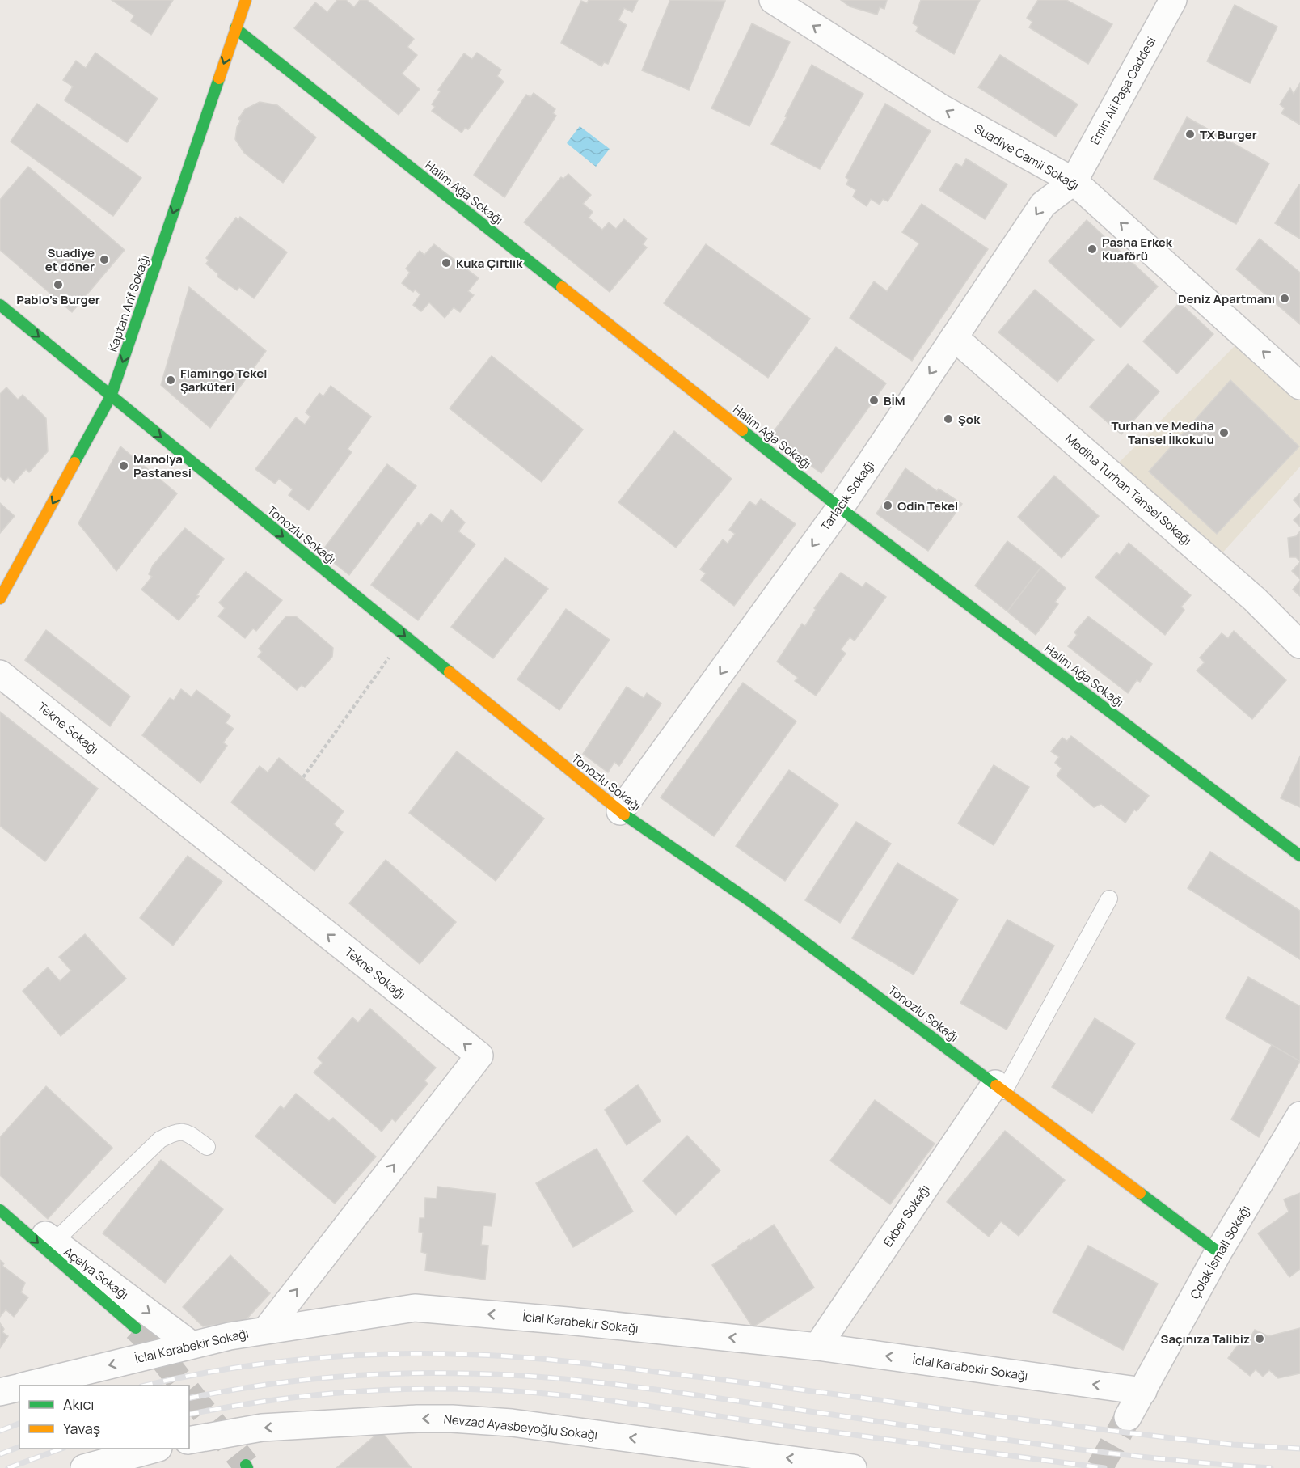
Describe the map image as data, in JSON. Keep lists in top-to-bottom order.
{
  "streets": {
    "street": [
      "Emin Ali Paşa Caddesi",
      "Suadiye Camii Sokağı",
      "Halim Ağa Sokağı",
      "Kaptan Arif Sokağı",
      "Mediha Turhan Tansel Sokağı",
      "Tarlacık Sokağı",
      "Tonozlu Sokağı",
      "Tekne Sokağı",
      "Ekber Sokağı",
      "Çolak İsmail Sokağı",
      "Açelya Sokağı",
      "İclal Karabekir Sokağı",
      "Nevzad Ayasbeyoğlu Sokağı"
    ]
  },
  "crossings": [
    ["Emin Ali Paşa Caddesi", "Suadiye Camii Sokağı"],
    ["Emin Ali Paşa Caddesi", "Tarlacık Sokağı"],
    ["Suadiye Camii Sokağı", "Tarlacık Sokağı"],
    ["Halim Ağa Sokağı", "Kaptan Arif Sokağı"],
    ["Halim Ağa Sokağı", "Tarlacık Sokağı"],
    ["Kaptan Arif Sokağı", "Tonozlu Sokağı"],
    ["Mediha Turhan Tansel Sokağı", "Tarlacık Sokağı"],
    ["Tarlacık Sokağı", "Tonozlu Sokağı"],
    ["Tonozlu Sokağı", "Ekber Sokağı"],
    ["Tonozlu Sokağı", "Çolak İsmail Sokağı"],
    ["Tekne Sokağı", "İclal Karabekir Sokağı"],
    ["Ekber Sokağı", "İclal Karabekir Sokağı"],
    ["Çolak İsmail Sokağı", "İclal Karabekir Sokağı"],
    ["Açelya Sokağı", "İclal Karabekir Sokağı"]
  ],
  "one_way": [
    "Suadiye Camii Sokağı",
    "Kaptan Arif Sokağı",
    "Tarlacık Sokağı",
    "İclal Karabekir Sokağı",
    "Nevzad Ayasbeyoğlu Sokağı"
  ],
  "places": [
    "TX Burger",
    "Pasha Erkek Kuaförü",
    "Suadiye et döner",
    "Kuka Çiftlik",
    "Pablo's Burger",
    "Deniz Apartmanı",
    "Flamingo Tekel Şarküteri",
    "BİM",
    "Şok",
    "Turhan ve Mediha Tansel İlkokulu",
    "Manolya Pastanesi",
    "Odin Tekel",
    "Saçınıza Talibiz"
  ],
  "legend": ["Akıcı", "Yavaş"]
}
